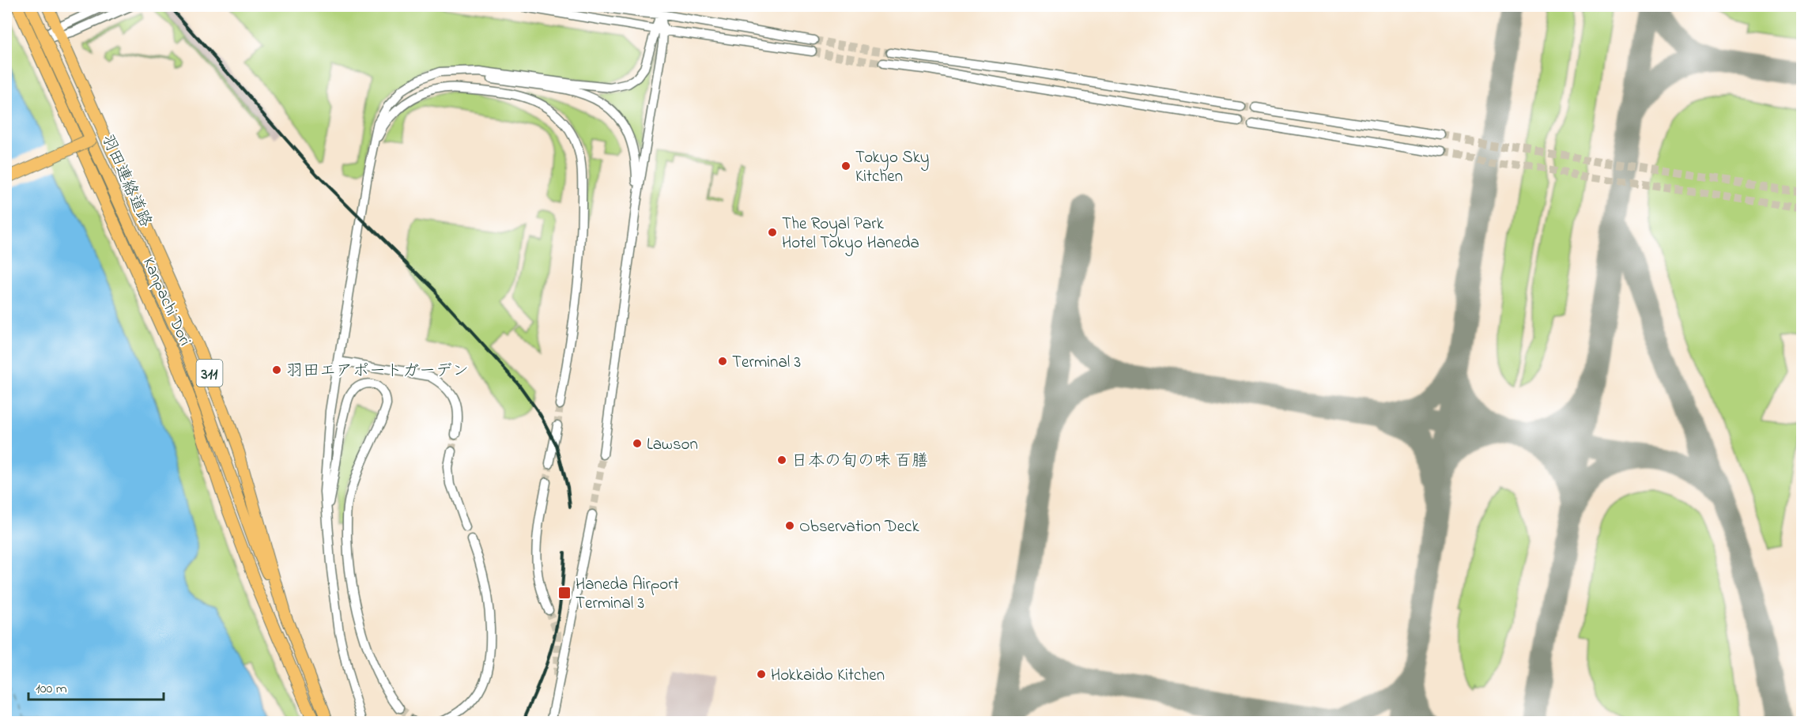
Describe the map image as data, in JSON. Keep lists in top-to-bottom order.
{
  "streets": {
    "main road": ["羽田連絡道路", "Kanpachi Dori", "311"]
  },
  "places": {
    "other": [
      "Tokyo Sky Kitchen",
      "The Royal Park Hotel Tokyo Haneda",
      "Terminal 3",
      "羽田エアポートガーデン",
      "Lawson",
      "日本の旬の味 百膳",
      "Observation Deck",
      "Hokkaido Kitchen"
    ],
    "transit": ["Haneda Airport Terminal 3"]
  },
  "scale_bar": "100 m"
}
